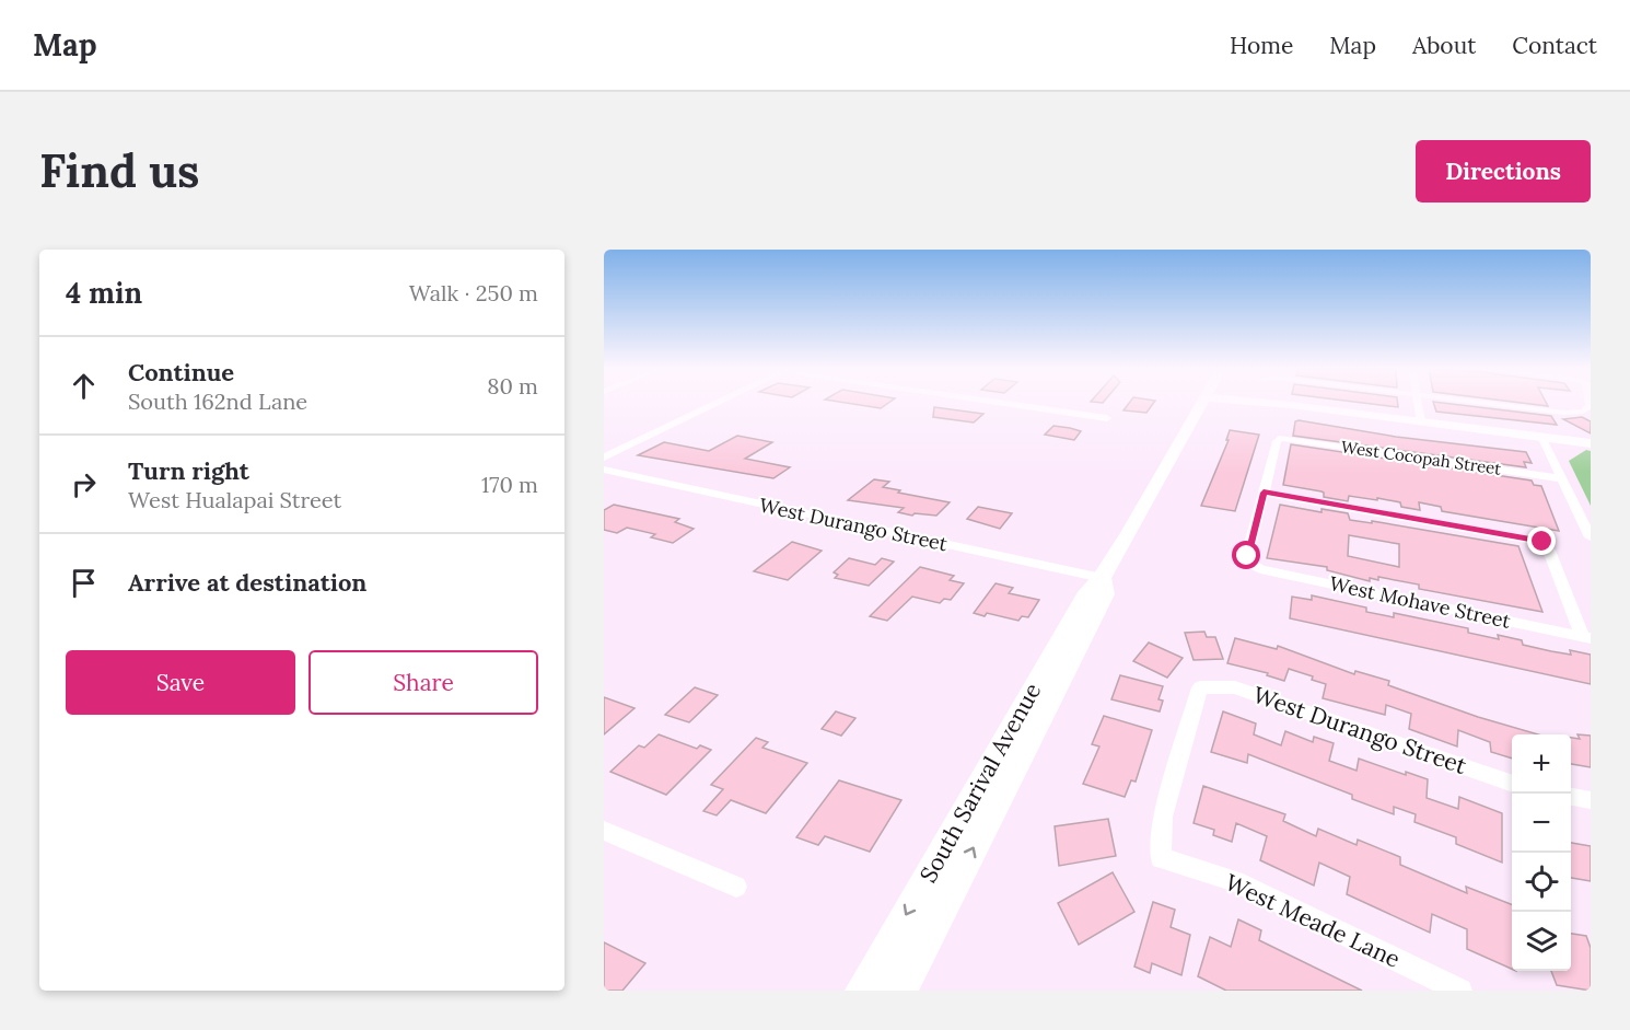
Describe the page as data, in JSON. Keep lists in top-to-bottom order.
{
  "streets": {
    "main road": ["South Sarival Avenue"],
    "street": [
      "West Cocopah Street",
      "West Durango Street",
      "West Mohave Street",
      "West Meade Lane"
    ]
  },
  "crossings": [
    ["West Cocopah Street", "West Mohave Street"],
    ["West Durango Street", "South Sarival Avenue"],
    ["West Durango Street", "West Meade Lane"]
  ],
  "page": {
    "header": "Map",
    "nav": [
      "Home",
      "Map",
      "About",
      "Contact"
    ],
    "buttons": [
      "Directions",
      ["Save", "Share"]
    ],
    "title": "Find us",
    "heading": ["4 min", "Walk · 250 m"],
    "list": [
      ["Continue", "South 162nd Lane", "80 m"],
      ["Turn right", "West Hualapai Street", "170 m"],
      "Arrive at destination"
    ],
    "map_buttons": ["+", "−"]
  }
}
